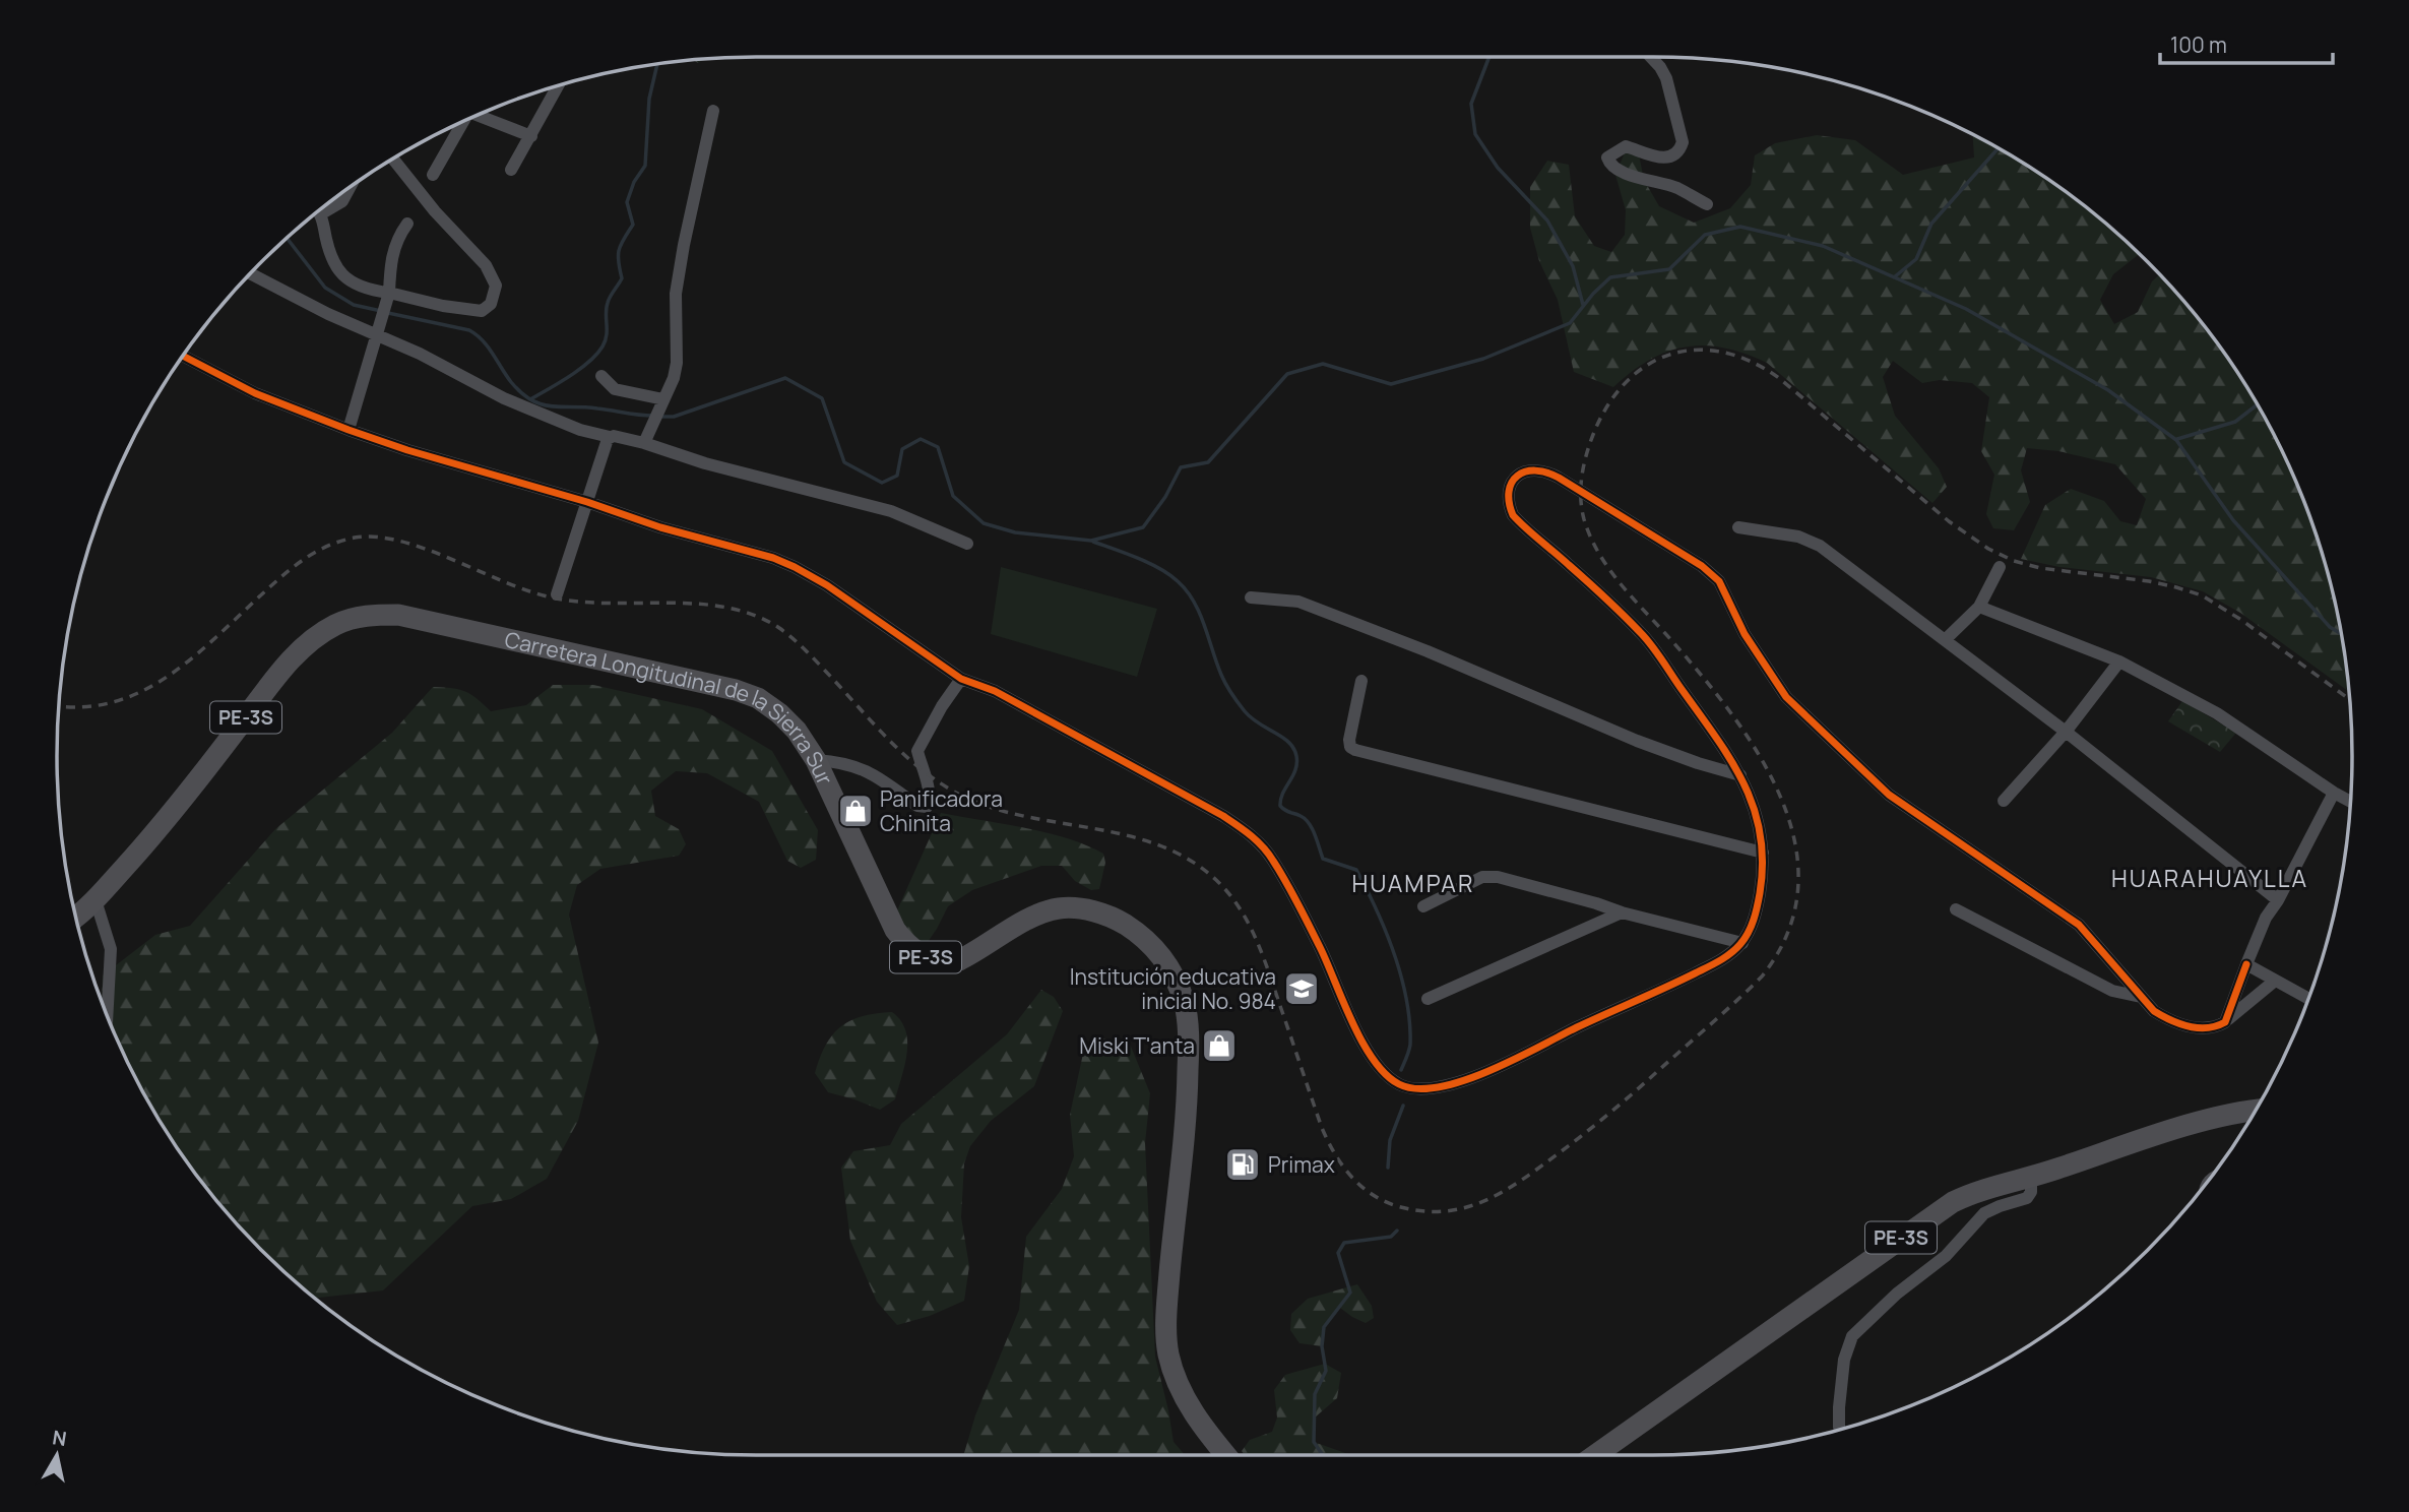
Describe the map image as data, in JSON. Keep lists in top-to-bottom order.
{
  "streets": {
    "highway": ["Carretera Longitudinal de la Sierra Sur", "PE-3S"]
  },
  "districts": ["HUARAHUAYLLA", "HUAMPAR"],
  "places": {
    "shop": ["Panificadora Chinita", "Miski T'anta"],
    "school or university": ["Institución educativa inicial No. 984"],
    "fuel station": ["Primax"]
  },
  "scale_bar": "100 m",
  "north": "top"
}
